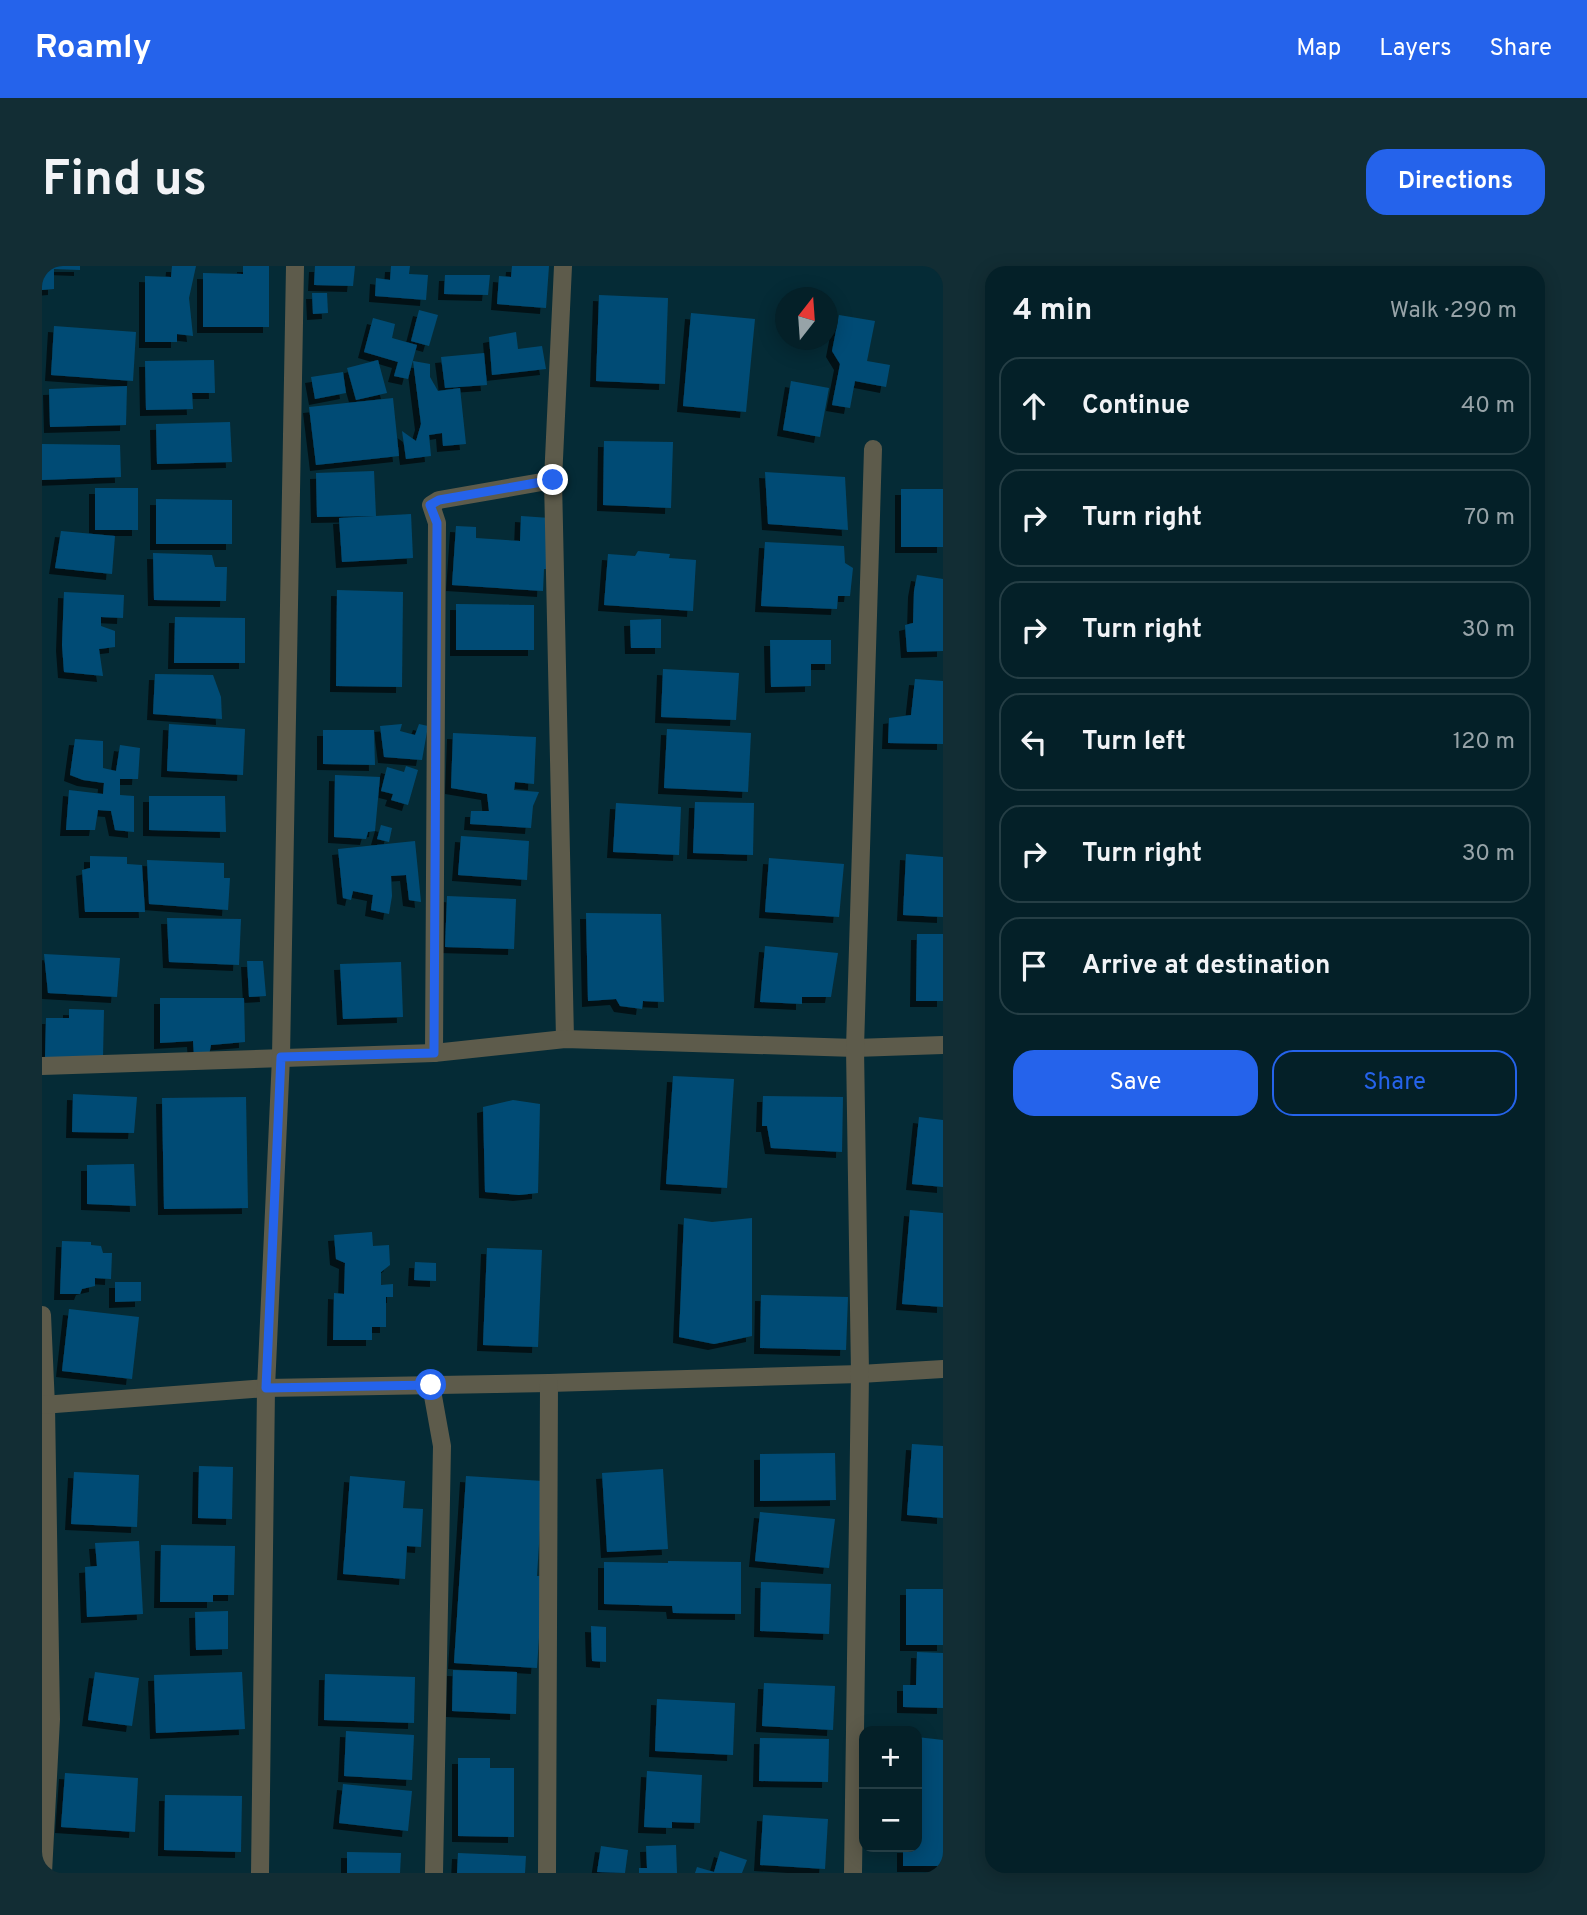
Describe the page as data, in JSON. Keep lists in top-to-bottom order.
{
  "north": "top",
  "page": {
    "header": "Roamly",
    "nav": ["Map", "Layers", "Share"],
    "buttons": [
      "Directions",
      ["Save", "Share"]
    ],
    "title": "Find us",
    "heading": ["4 min", "Walk · 290 m"],
    "list": [
      ["Continue", "40 m"],
      ["Turn right", "70 m"],
      ["Turn right", "30 m"],
      ["Turn left", "120 m"],
      ["Turn right", "30 m"],
      "Arrive at destination"
    ],
    "map_buttons": ["+", "−"]
  }
}
